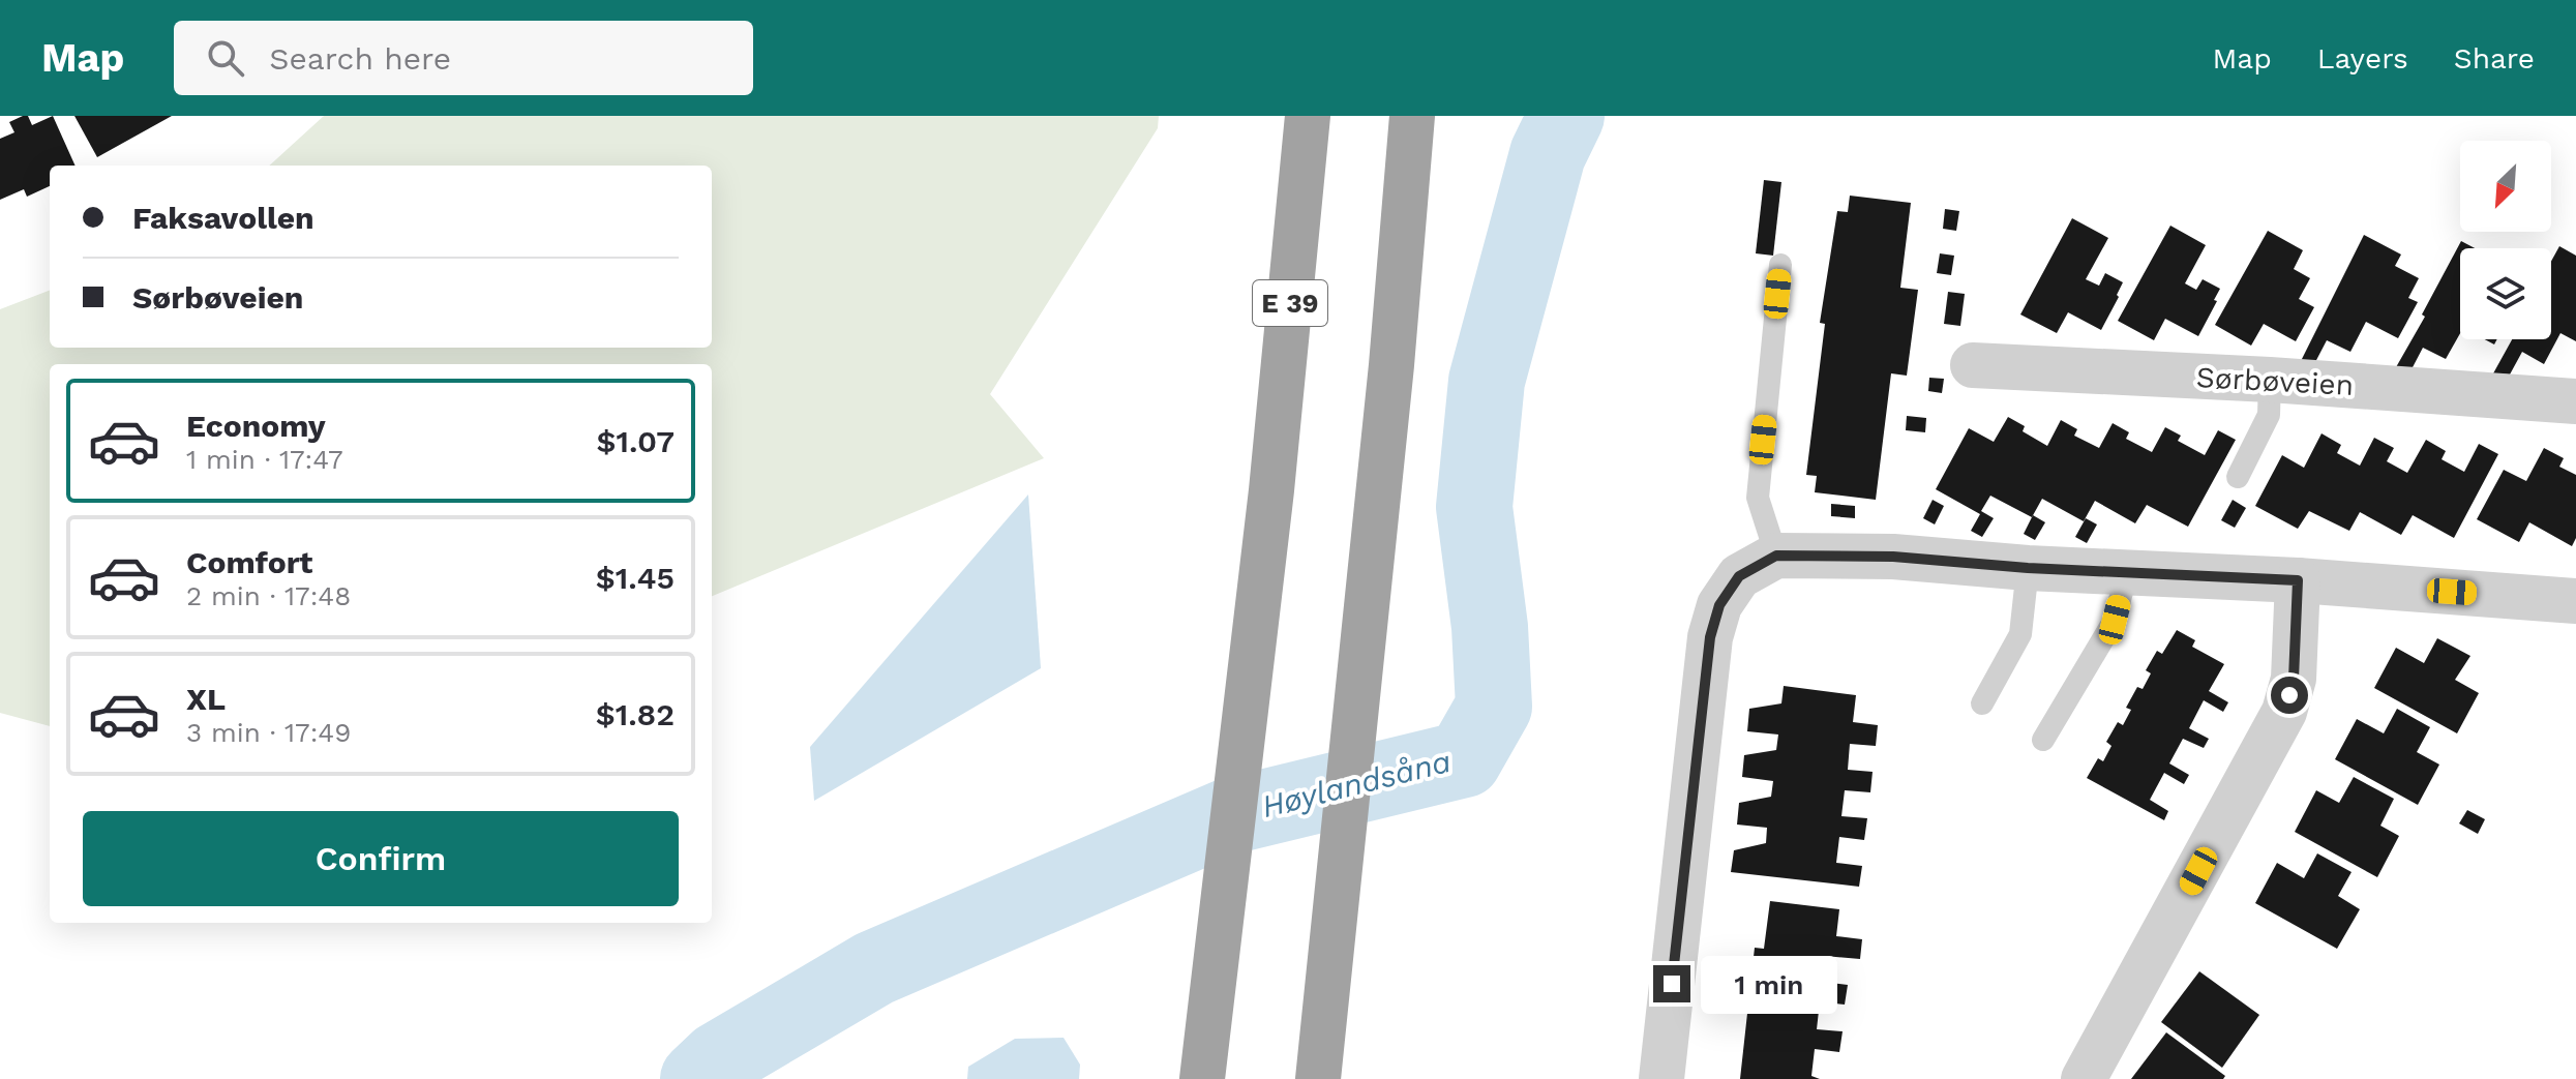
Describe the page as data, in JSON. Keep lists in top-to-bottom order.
{
  "streets": {
    "highway": ["E 39"],
    "street": ["Sørbøveien"]
  },
  "water": ["Høylandsåna"],
  "north": "bottom left",
  "page": {
    "header": "Map",
    "search": "Search here",
    "nav": ["Map", "Layers", "Share"],
    "banner": ["Faksavollen", "Sørbøveien"],
    "list": [
      {
        "name": "Economy",
        "note": "1 min · 17:47",
        "value": "$1.07"
      },
      {
        "name": "Comfort",
        "note": "2 min · 17:48",
        "value": "$1.45"
      },
      {
        "name": "XL",
        "note": "3 min · 17:49",
        "value": "$1.82"
      }
    ],
    "buttons": "Confirm",
    "bubble": "1 min"
  }
}
